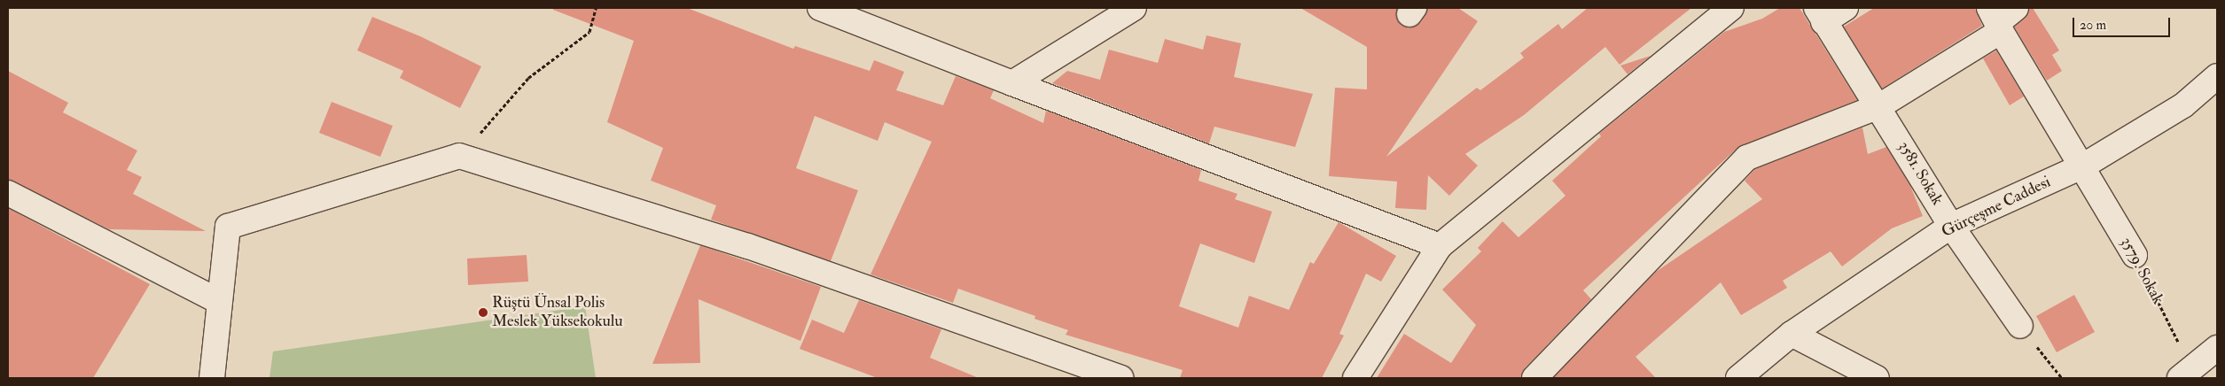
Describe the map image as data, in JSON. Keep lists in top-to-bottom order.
{
  "streets": {
    "street": ["3581. Sokak", "Gürçeşme Caddesi", "3579. Sokak"]
  },
  "crossings": [
    ["3581. Sokak", "Gürçeşme Caddesi"],
    ["Gürçeşme Caddesi", "3579. Sokak"]
  ],
  "places": ["Rüştü Ünsal Polis Meslek Yüksekokulu"],
  "scale_bar": "20 m"
}
